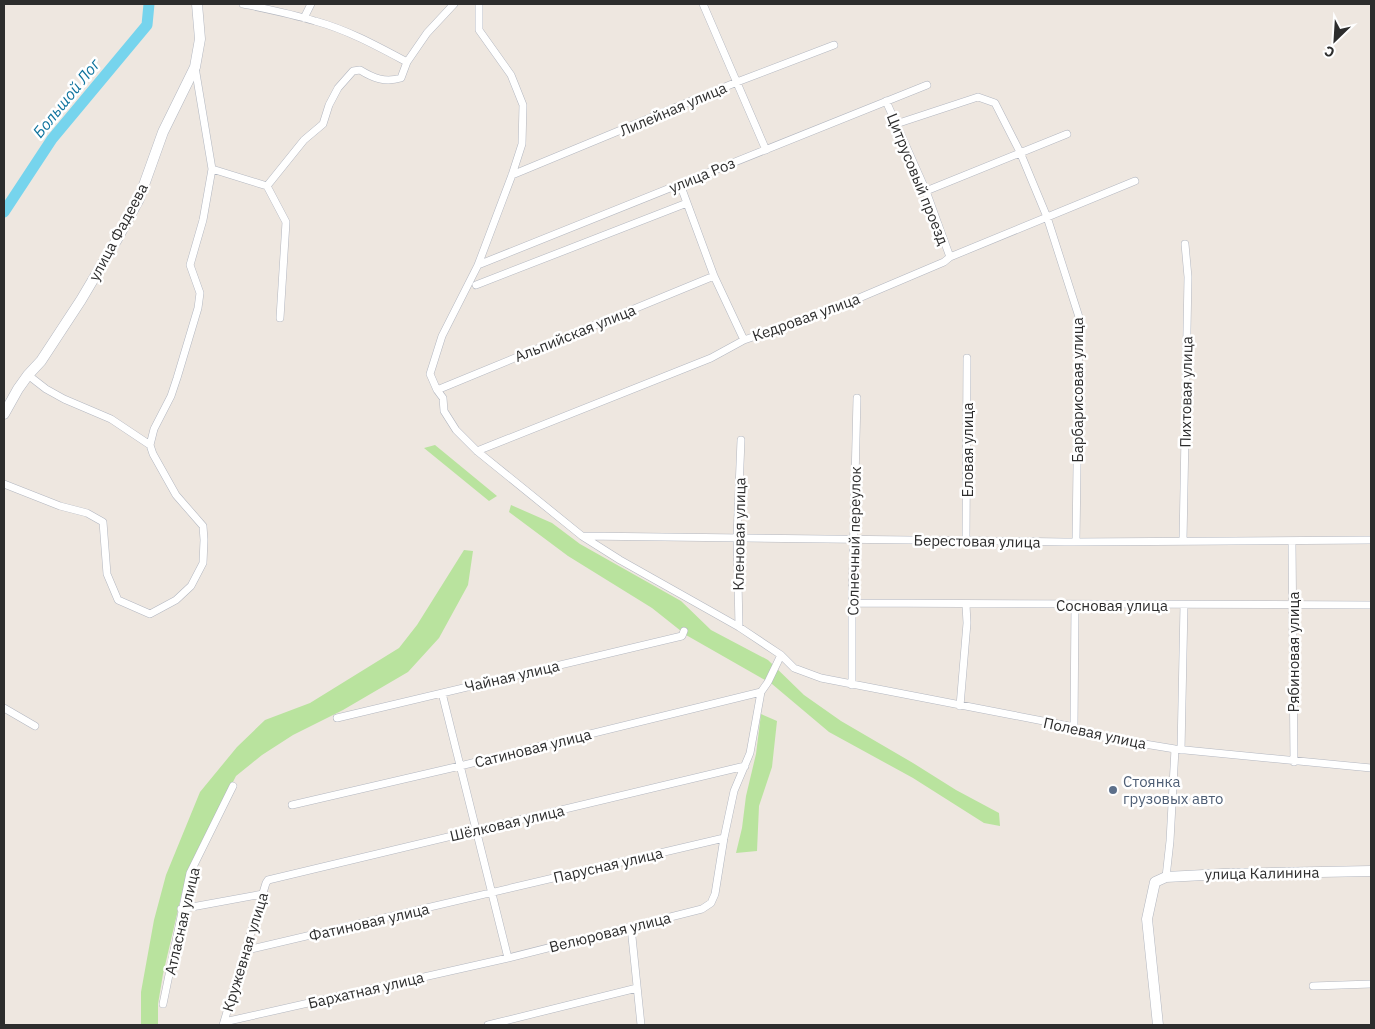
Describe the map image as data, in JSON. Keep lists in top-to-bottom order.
{
  "streets": {
    "street": [
      "Лилейная улица",
      "улица Роз",
      "Цитрусовый проезд",
      "улица Фадеева",
      "Кедровая улица",
      "Альпийская улица",
      "Барбарисовая улица",
      "Пихтовая улица",
      "Еловая улица",
      "Кленовая улица",
      "Солнечный переулок",
      "Берестовая улица",
      "Сосновая улица",
      "Рябиновая улица",
      "Чайная улица",
      "Полевая улица",
      "Сатиновая улица",
      "Шёлковая улица",
      "Парусная улица",
      "улица Калинина",
      "Атласная улица",
      "Фатиновая улица",
      "Велюровая улица",
      "Кружевная улица",
      "Бархатная улица"
    ]
  },
  "crossings": [
    ["Лилейная улица", "Полевая улица"],
    ["улица Роз", "Цитрусовый проезд"],
    ["улица Роз", "Полевая улица"],
    ["Цитрусовый проезд", "Кедровая улица"],
    ["Цитрусовый проезд", "Барбарисовая улица"],
    ["Кедровая улица", "Барбарисовая улица"],
    ["Кедровая улица", "Полевая улица"],
    ["Альпийская улица", "Полевая улица"],
    ["Барбарисовая улица", "Берестовая улица"],
    ["Пихтовая улица", "Берестовая улица"],
    ["Еловая улица", "Берестовая улица"],
    ["Кленовая улица", "Берестовая улица"],
    ["Кленовая улица", "Полевая улица"],
    ["Солнечный переулок", "Берестовая улица"],
    ["Солнечный переулок", "Сосновая улица"],
    ["Солнечный переулок", "Полевая улица"],
    ["Берестовая улица", "Рябиновая улица"],
    ["Берестовая улица", "Полевая улица"],
    ["Сосновая улица", "Рябиновая улица"],
    ["Рябиновая улица", "Полевая улица"],
    ["Шёлковая улица", "Кружевная улица"],
    ["Парусная улица", "Фатиновая улица"],
    ["Парусная улица", "Велюровая улица"],
    ["Фатиновая улица", "Кружевная улица"],
    ["Велюровая улица", "Бархатная улица"],
    ["Кружевная улица", "Бархатная улица"]
  ],
  "water": ["Большой Лог"],
  "places": ["Стоянка грузовых авто"],
  "north": "bottom left"
}
